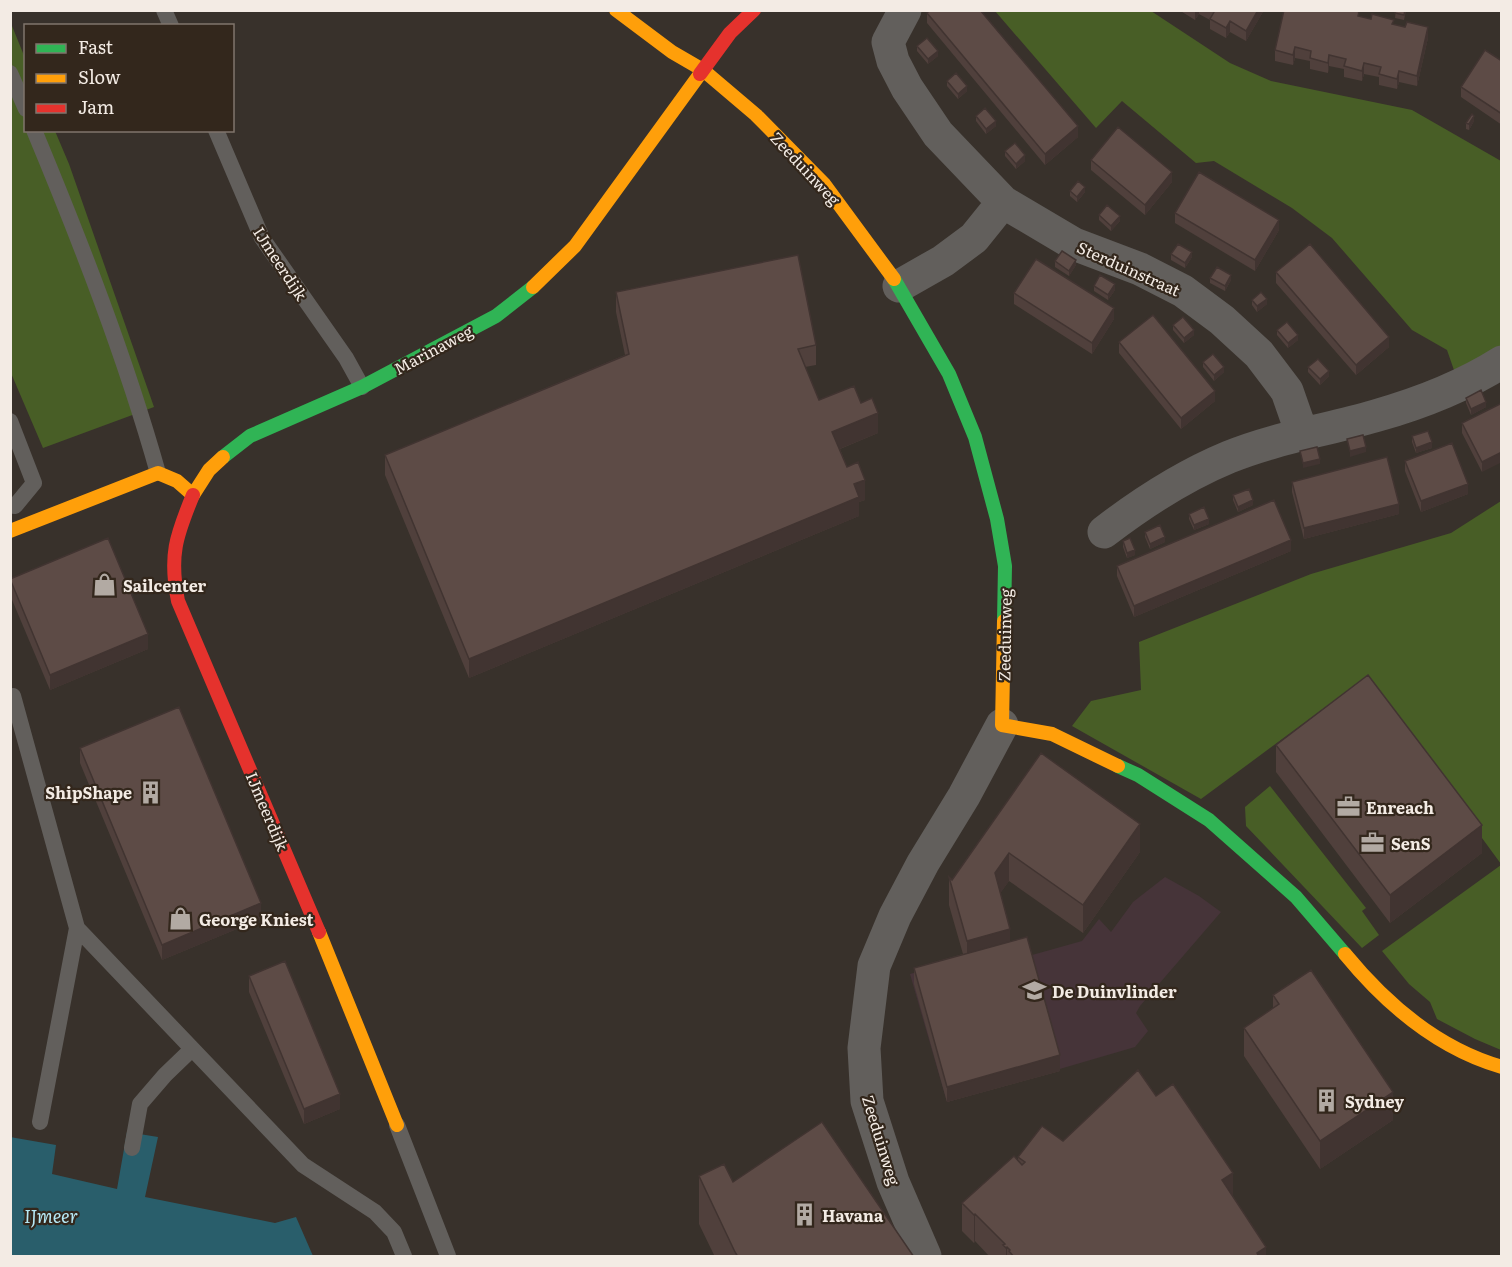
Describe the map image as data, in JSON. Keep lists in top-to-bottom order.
{
  "streets": {
    "street": [
      "Zeeduinweg",
      "IJmeerdijk",
      "Sterduinstraat",
      "Marinaweg"
    ]
  },
  "crossings": [
    ["Zeeduinweg", "Marinaweg"],
    ["IJmeerdijk", "Marinaweg"]
  ],
  "water": ["IJmeer"],
  "places": {
    "shop": ["Sailcenter", "George Kniest"],
    "building": ["ShipShape", "Sydney", "Havana"],
    "office": ["Enreach", "SenS"],
    "school or university": ["De Duinvlinder"]
  },
  "legend": ["Fast", "Slow", "Jam"]
}
